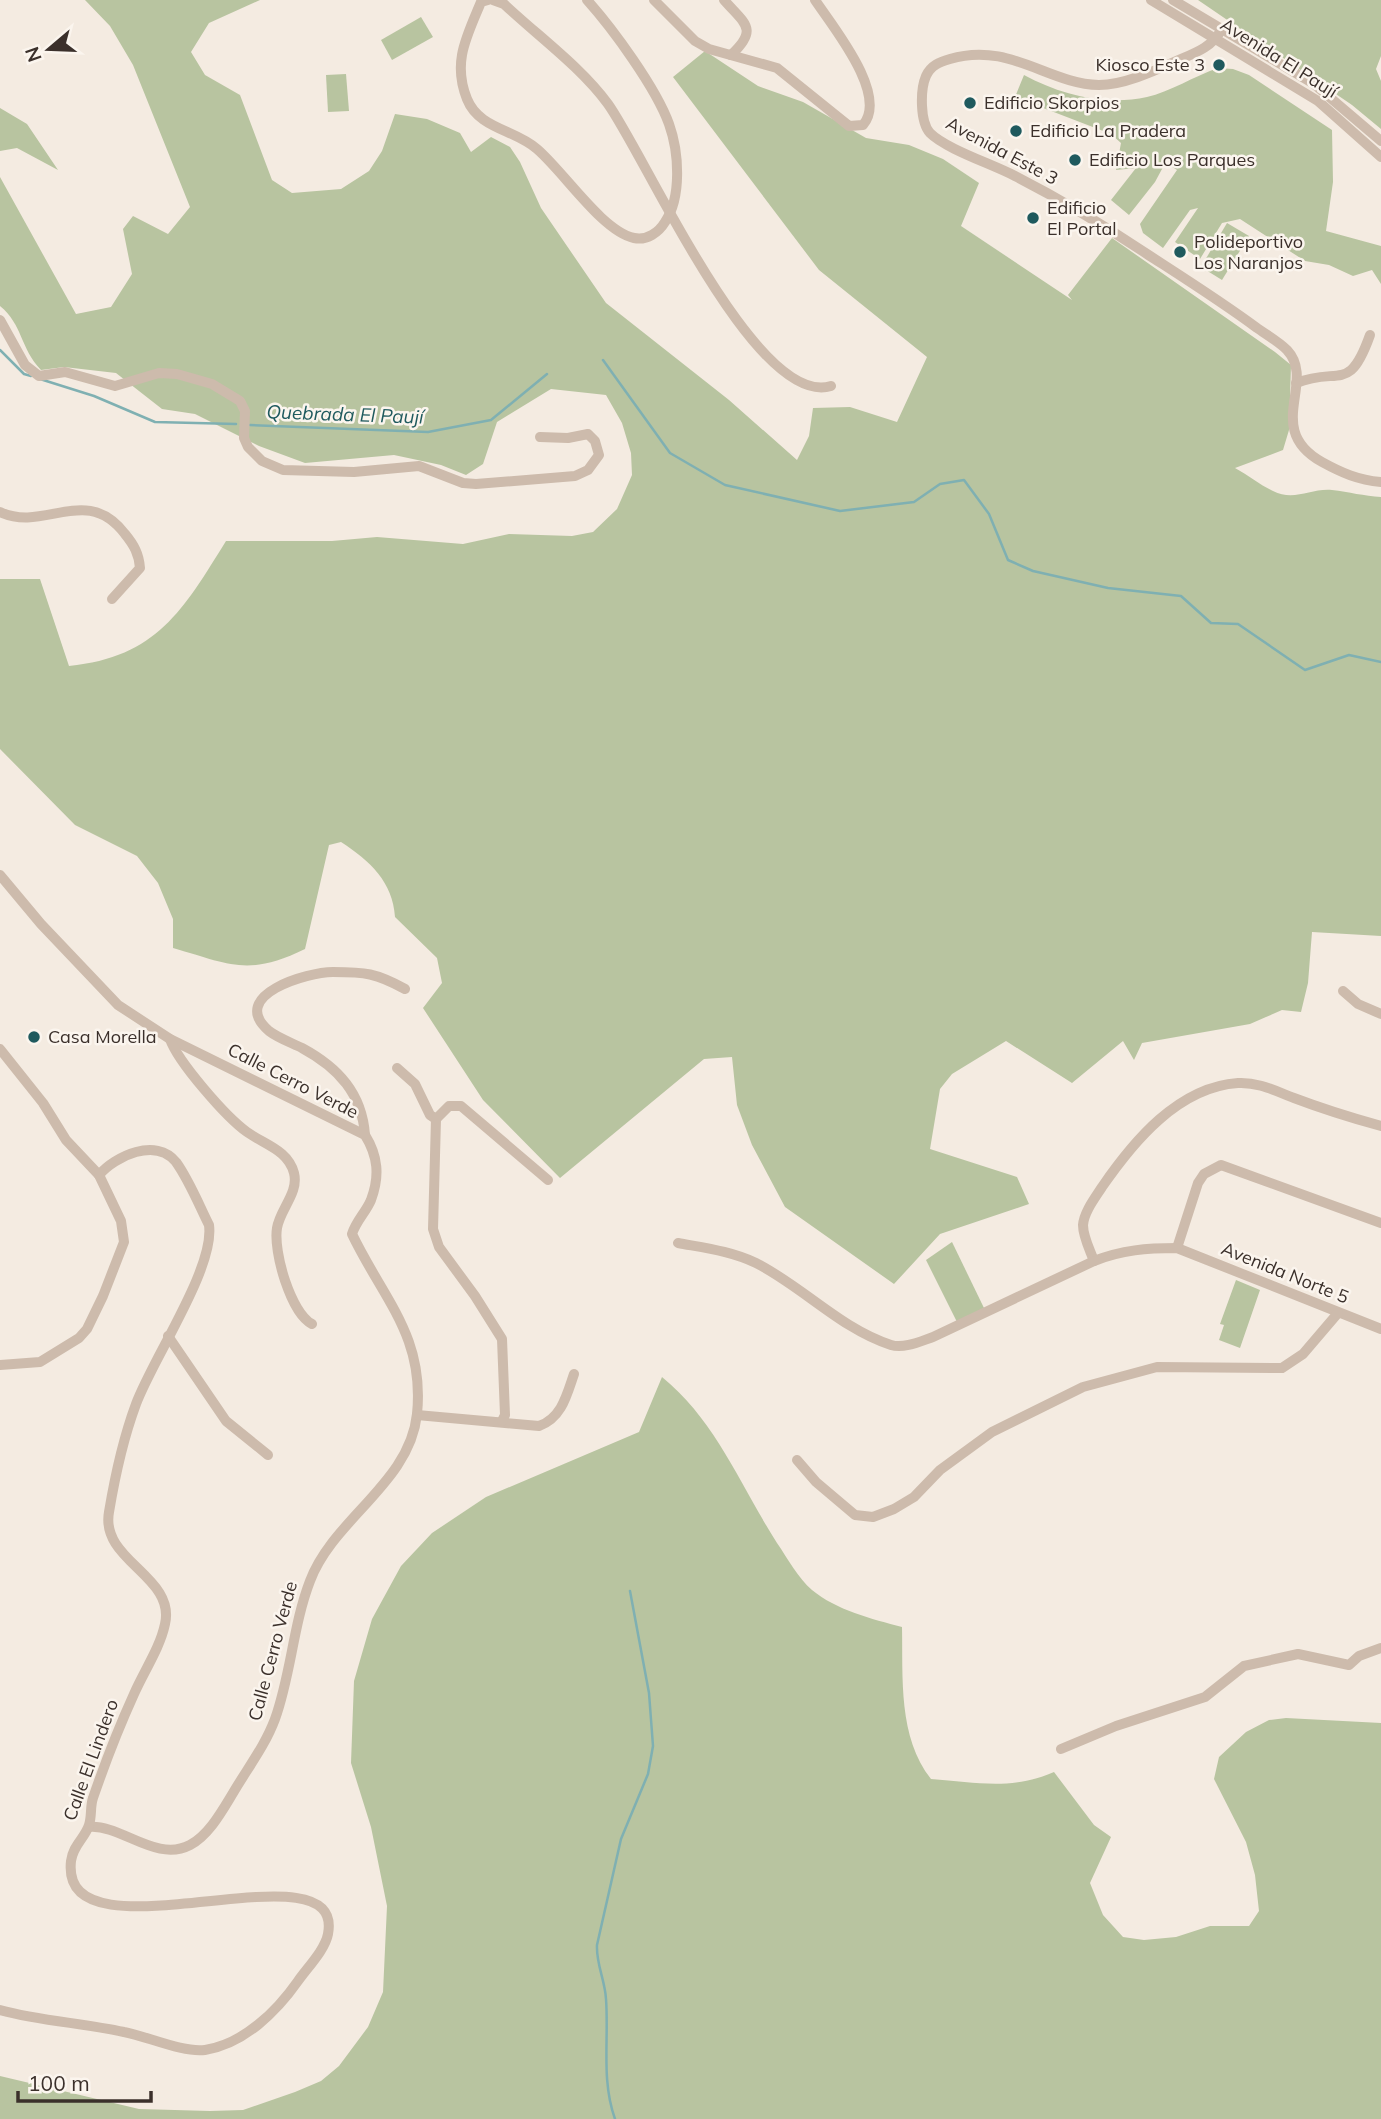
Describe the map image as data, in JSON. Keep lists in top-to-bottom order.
{
  "streets": {
    "street": [
      "Avenida El Paují",
      "Avenida Este 3",
      "Calle Cerro Verde",
      "Avenida Norte 5",
      "Calle El Lindero"
    ]
  },
  "crossings": [
    ["Avenida El Paují", "Avenida Este 3"],
    ["Calle Cerro Verde", "Calle El Lindero"]
  ],
  "water": ["Quebrada El Paují"],
  "places": [
    "Kiosco Este 3",
    "Edificio Skorpios",
    "Edificio La Pradera",
    "Edificio Los Parques",
    "Edificio El Portal",
    "Polideportivo Los Naranjos",
    "Casa Morella"
  ],
  "scale_bar": "100 m",
  "north": "left"
}
